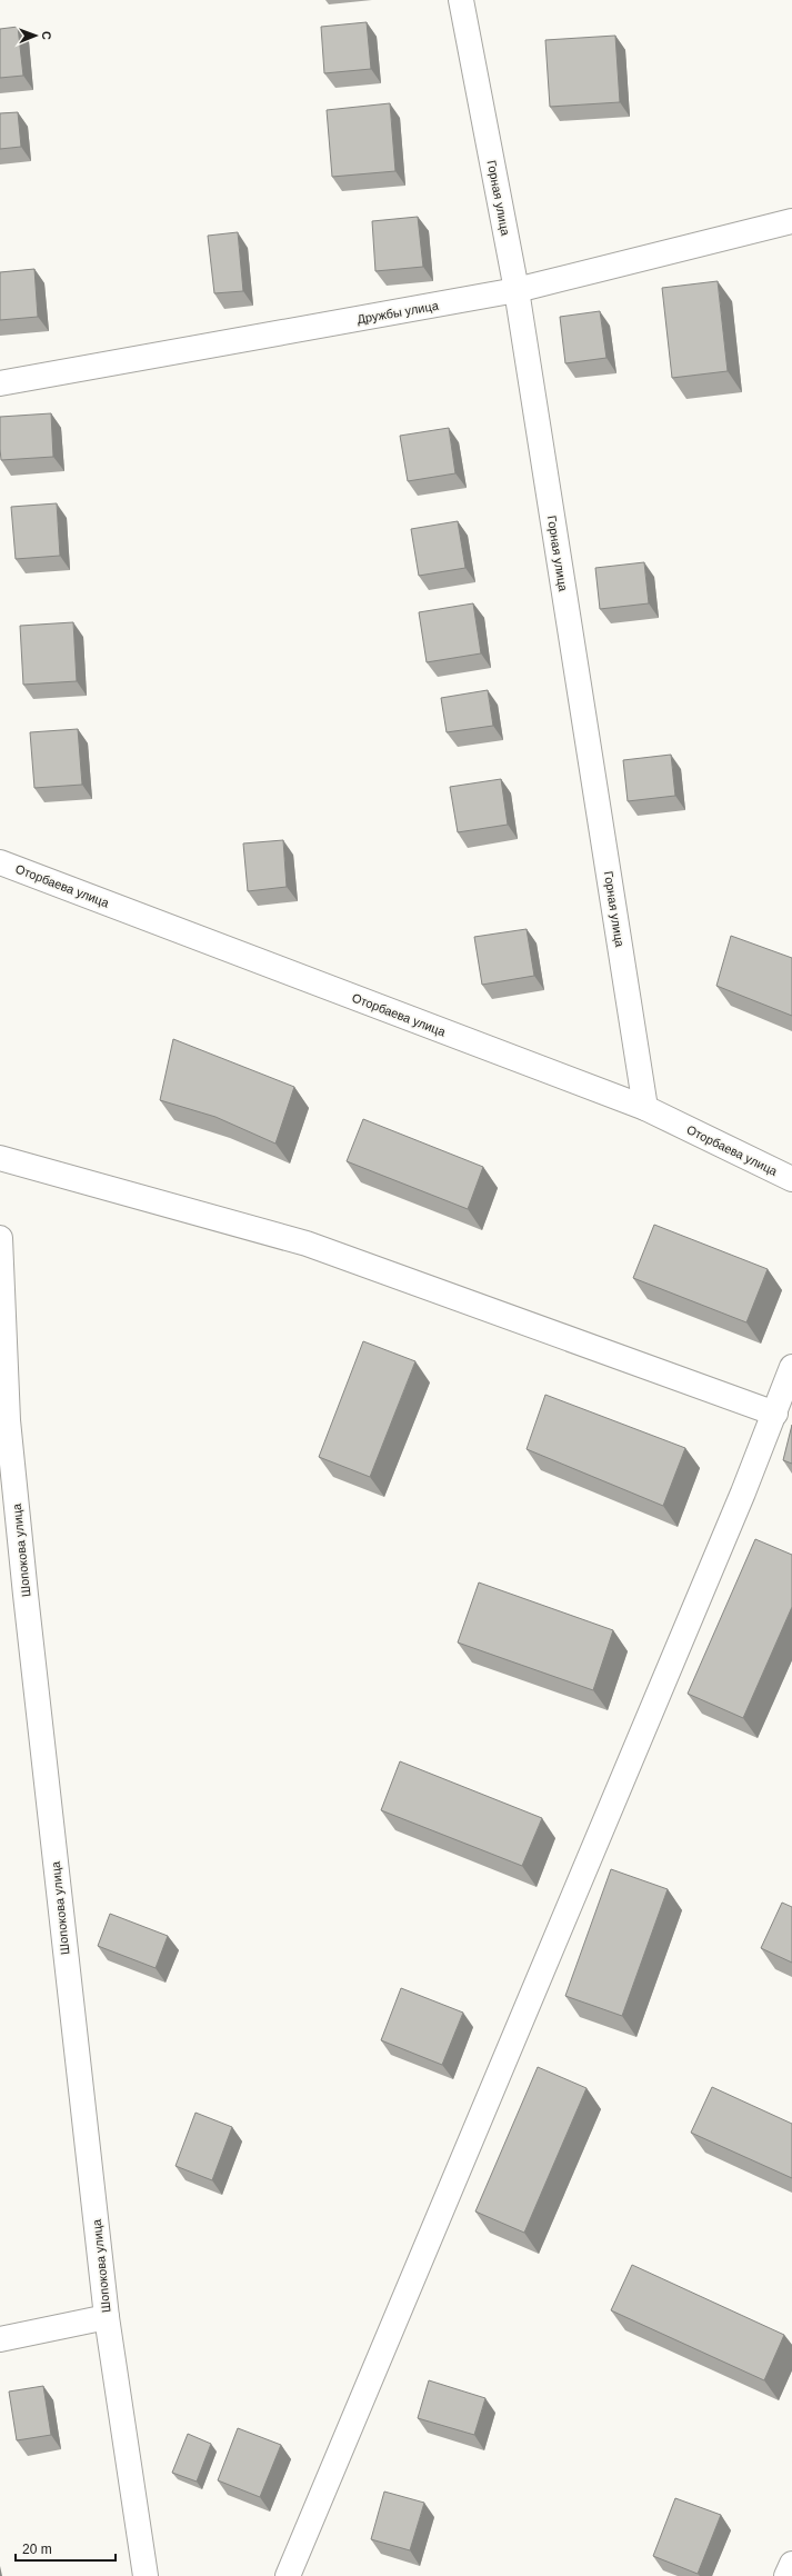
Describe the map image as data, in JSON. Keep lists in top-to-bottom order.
{
  "streets": {
    "street": [
      "Горная улица",
      "Дружбы улица",
      "Оторбаева улица",
      "Шопокова улица"
    ]
  },
  "crossings": [
    ["Горная улица", "Дружбы улица"],
    ["Горная улица", "Оторбаева улица"]
  ],
  "scale_bar": "20 m",
  "north": "right"
}
